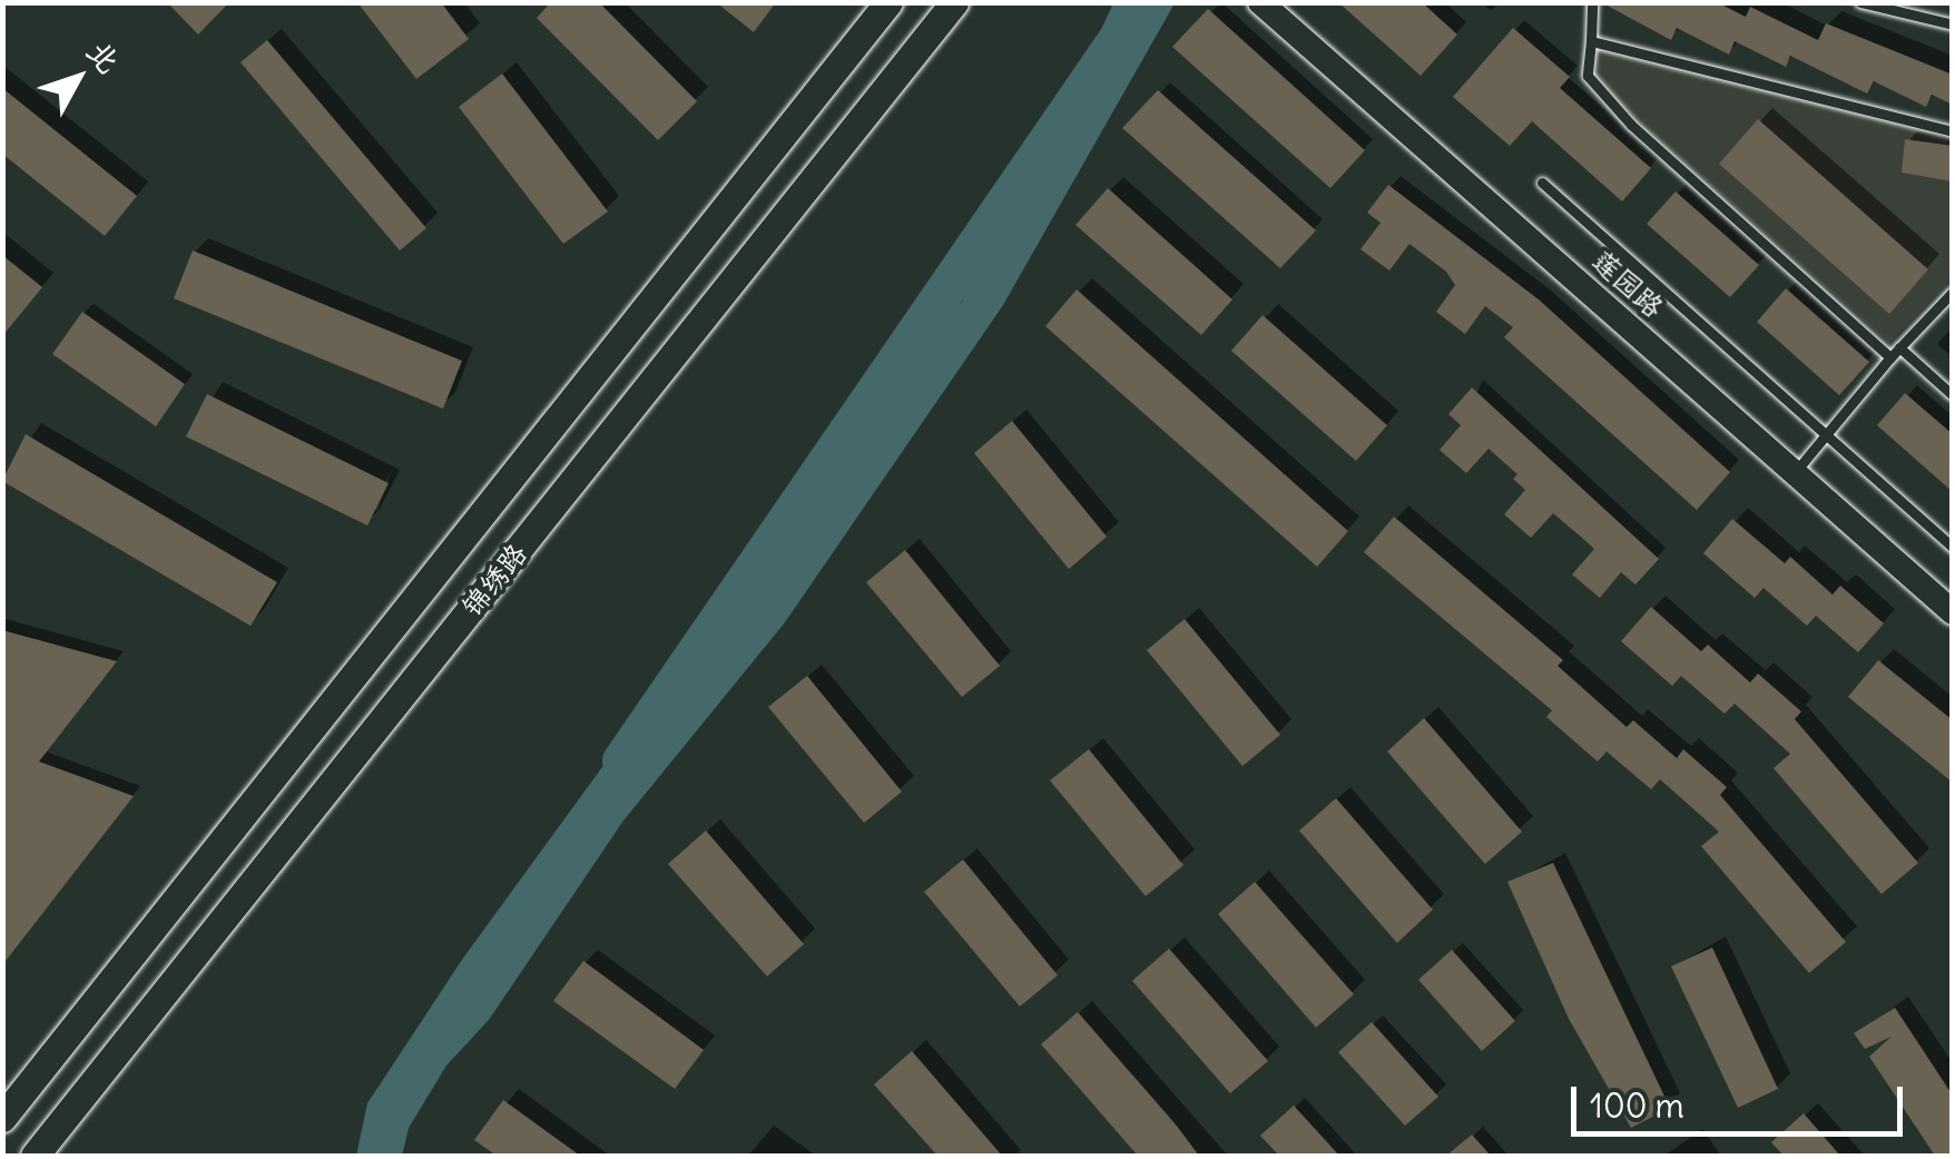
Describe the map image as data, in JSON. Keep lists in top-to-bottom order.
{
  "streets": {
    "main road": ["锦绣路"],
    "street": ["莲园路"]
  },
  "scale_bar": "100 m",
  "north": "top right"
}
